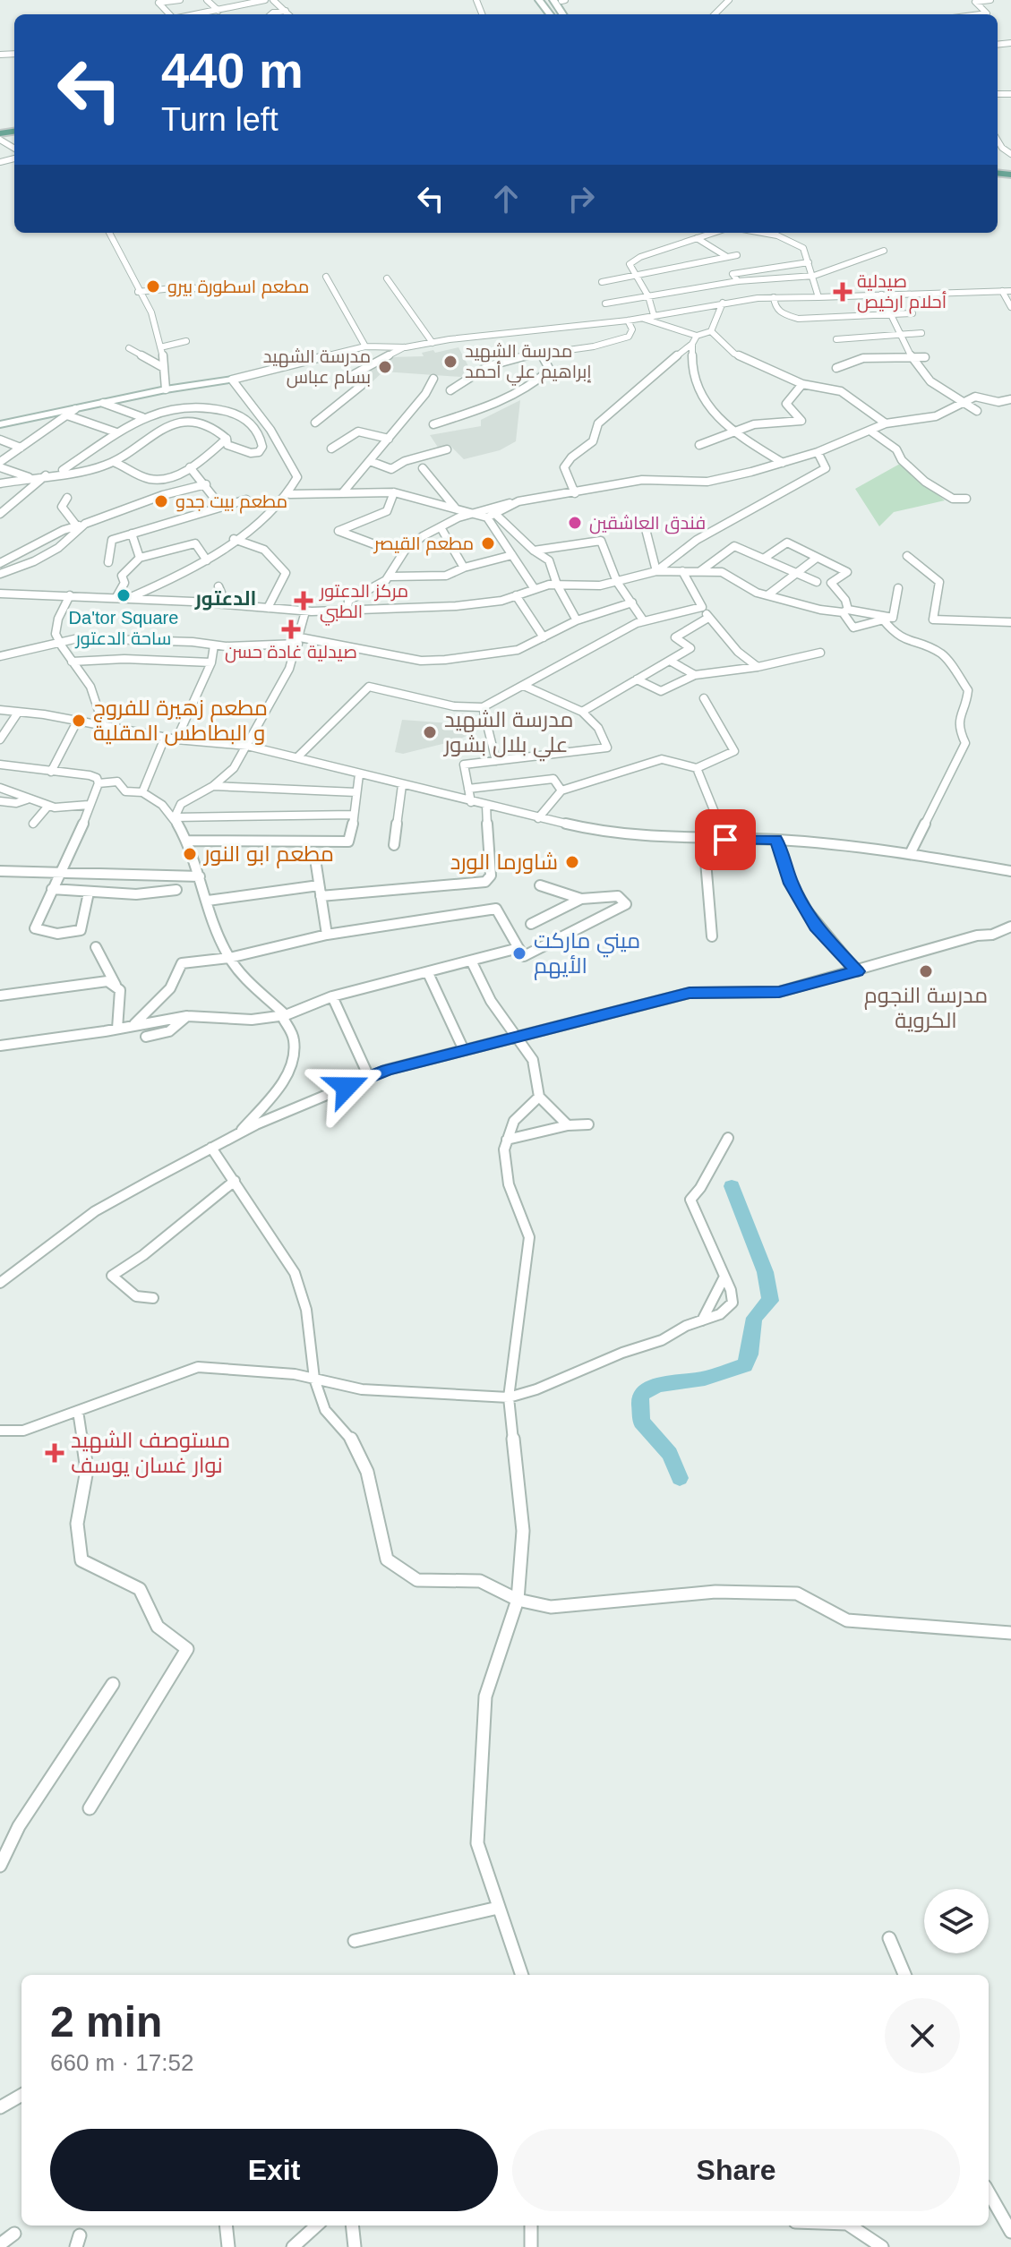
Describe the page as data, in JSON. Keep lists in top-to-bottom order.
{
  "districts": ["الدعتور"],
  "places": {
    "other": [
      "مطعم اسطورة بيرو",
      "مدرسة الشهيد إبراهيم علي أحمد",
      "مدرسة الشهيد بسام عباس",
      "مطعم بيت جدو",
      "فندق العاشقين",
      "مطعم القيصر",
      "Da'tor Square ساحة الدعتور",
      "مطعم زهيرة للفروج و البطاطس المقلية",
      "مدرسة الشهيد علي بلال بشور",
      "مطعم ابو النور",
      "شاورما الورد",
      "ميني ماركت الأيهم",
      "مدرسة النجوم الكروية"
    ],
    "health": [
      "صيدلية أحلام ارخيص",
      "مركز الدعتور الطبي",
      "صيدلية غادة حسن",
      "مستوصف الشهيد نوار غسان يوسف"
    ]
  },
  "page": {
    "turn": ["440 m", "Turn left"],
    "heading": ["2 min", "660 m · 17:52"],
    "buttons": ["Exit", "Share"]
  }
}
